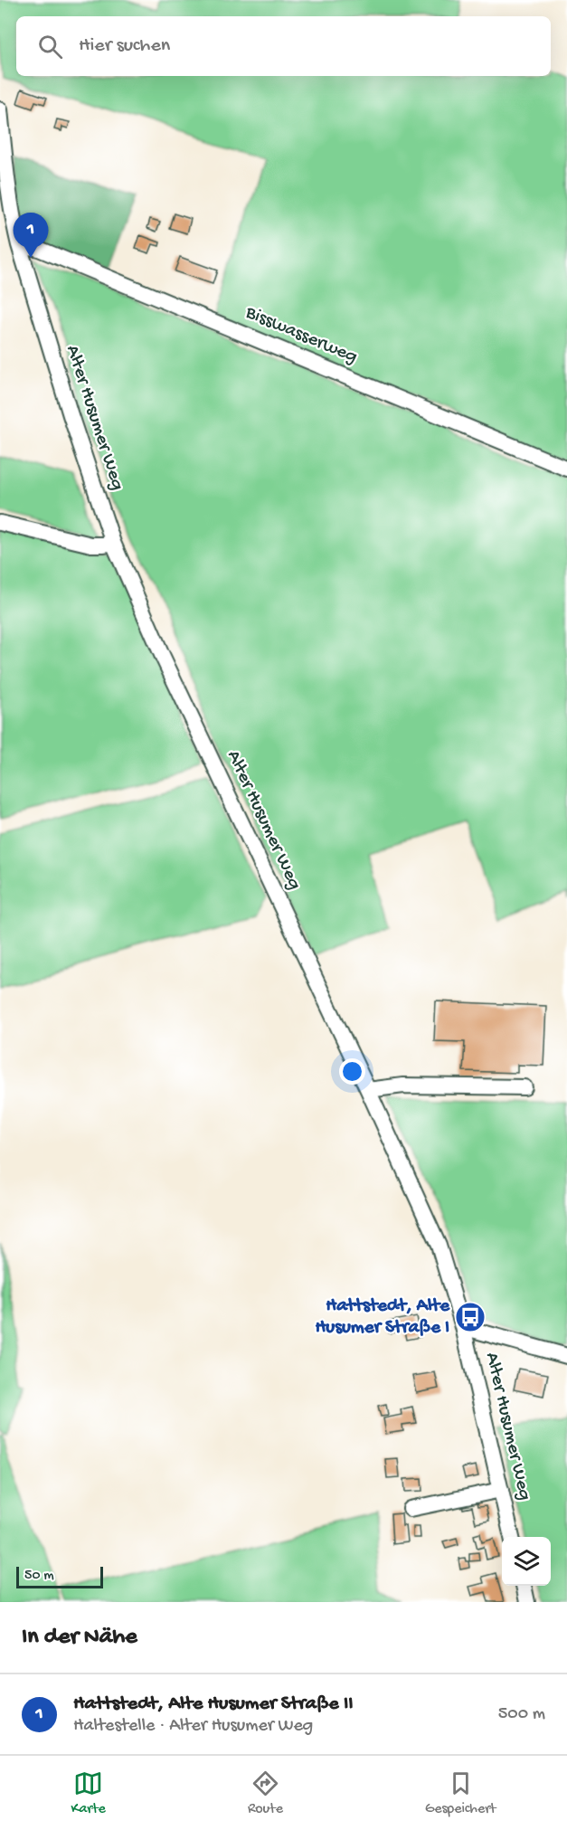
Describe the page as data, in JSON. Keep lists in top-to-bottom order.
{
  "streets": {
    "street": ["Bisswasserweg", "Alter Husumer Weg"]
  },
  "crossings": [
    ["Bisswasserweg", "Alter Husumer Weg"]
  ],
  "places": {
    "bus stop": ["Hattstedt, Alte Husumer Straße I"]
  },
  "scale_bar": "50 m",
  "page": {
    "search": "Hier suchen",
    "pins": "1",
    "scale": "50 m",
    "heading": "In der Nähe",
    "list": [
      {
        "mark": "1",
        "name": "Hattstedt, Alte Husumer Straße II",
        "note": "Haltestelle · Alter Husumer Weg",
        "value": "500 m"
      }
    ],
    "nav": ["Karte", "Route", "Gespeichert"]
  }
}
